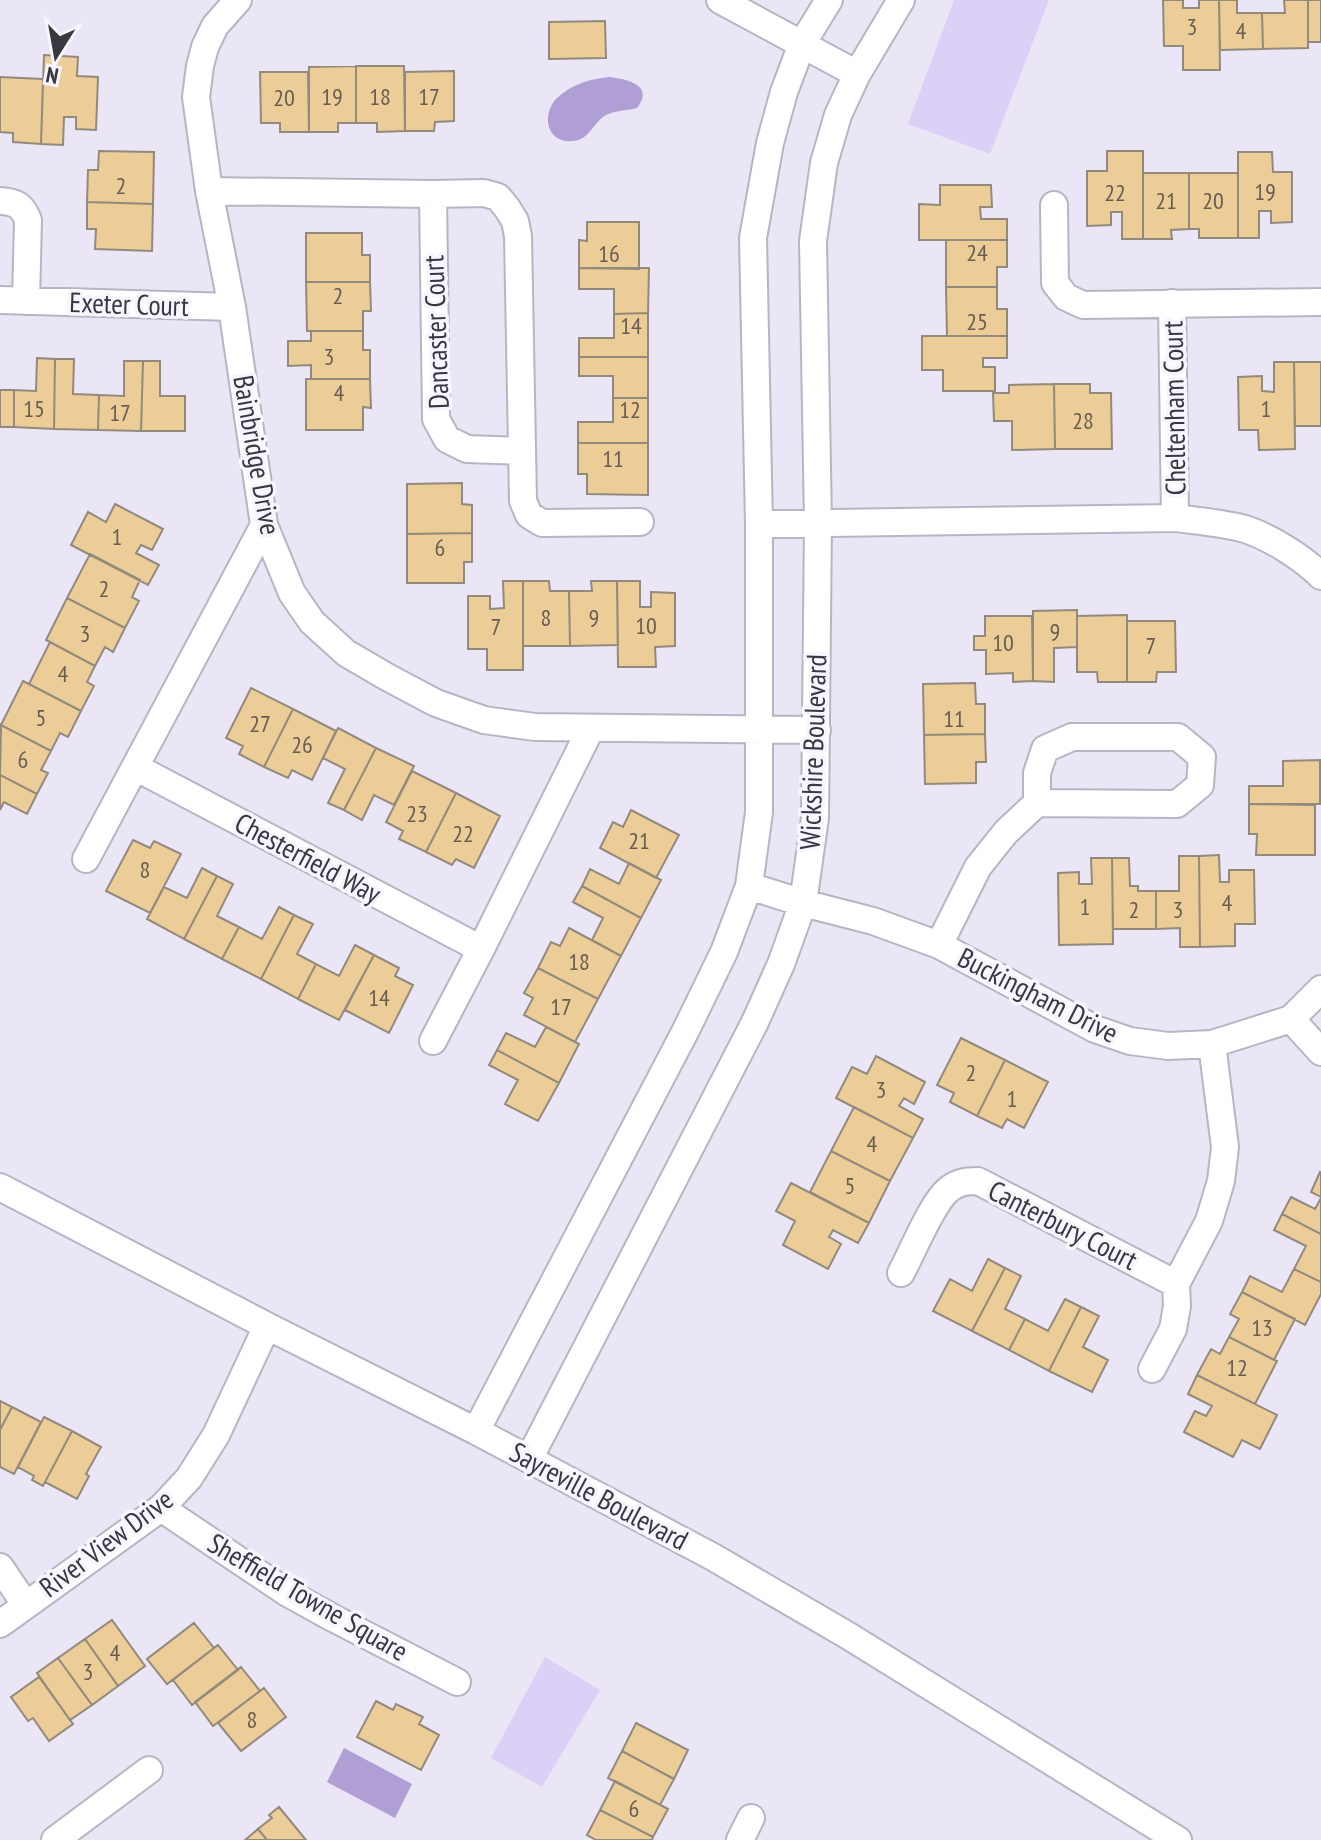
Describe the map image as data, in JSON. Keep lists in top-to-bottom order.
{
  "streets": {
    "street": [
      "Exeter Court",
      "Dancaster Court",
      "Cheltenham Court",
      "Bainbridge Drive",
      "Wickshire Boulevard",
      "Chesterfield Way",
      "Buckingham Drive",
      "Canterbury Court",
      "Sayreville Boulevard",
      "River View Drive",
      "Sheffield Towne Square"
    ]
  },
  "crossings": [
    ["Exeter Court", "Bainbridge Drive"],
    ["Bainbridge Drive", "Wickshire Boulevard"],
    ["Wickshire Boulevard", "Buckingham Drive"],
    ["Wickshire Boulevard", "Sayreville Boulevard"],
    ["Sayreville Boulevard", "River View Drive"],
    ["River View Drive", "Sheffield Towne Square"]
  ],
  "house_numbers": [
    "3",
    "4",
    "19",
    "18",
    "17",
    "20",
    "2",
    "19",
    "22",
    "21",
    "20",
    "24",
    "16",
    "2",
    "25",
    "14",
    "3",
    "4",
    "15",
    "1",
    "12",
    "17",
    "28",
    "11",
    "1",
    "6",
    "2",
    "8",
    "9",
    "10",
    "7",
    "9",
    "3",
    "10",
    "7",
    "4",
    "5",
    "11",
    "27",
    "26",
    "6",
    "23",
    "22",
    "21",
    "8",
    "4",
    "1",
    "2",
    "3",
    "18",
    "14",
    "17",
    "2",
    "3",
    "1",
    "4",
    "5",
    "13",
    "12",
    "4",
    "3",
    "8",
    "6"
  ],
  "north": "bottom"
}
